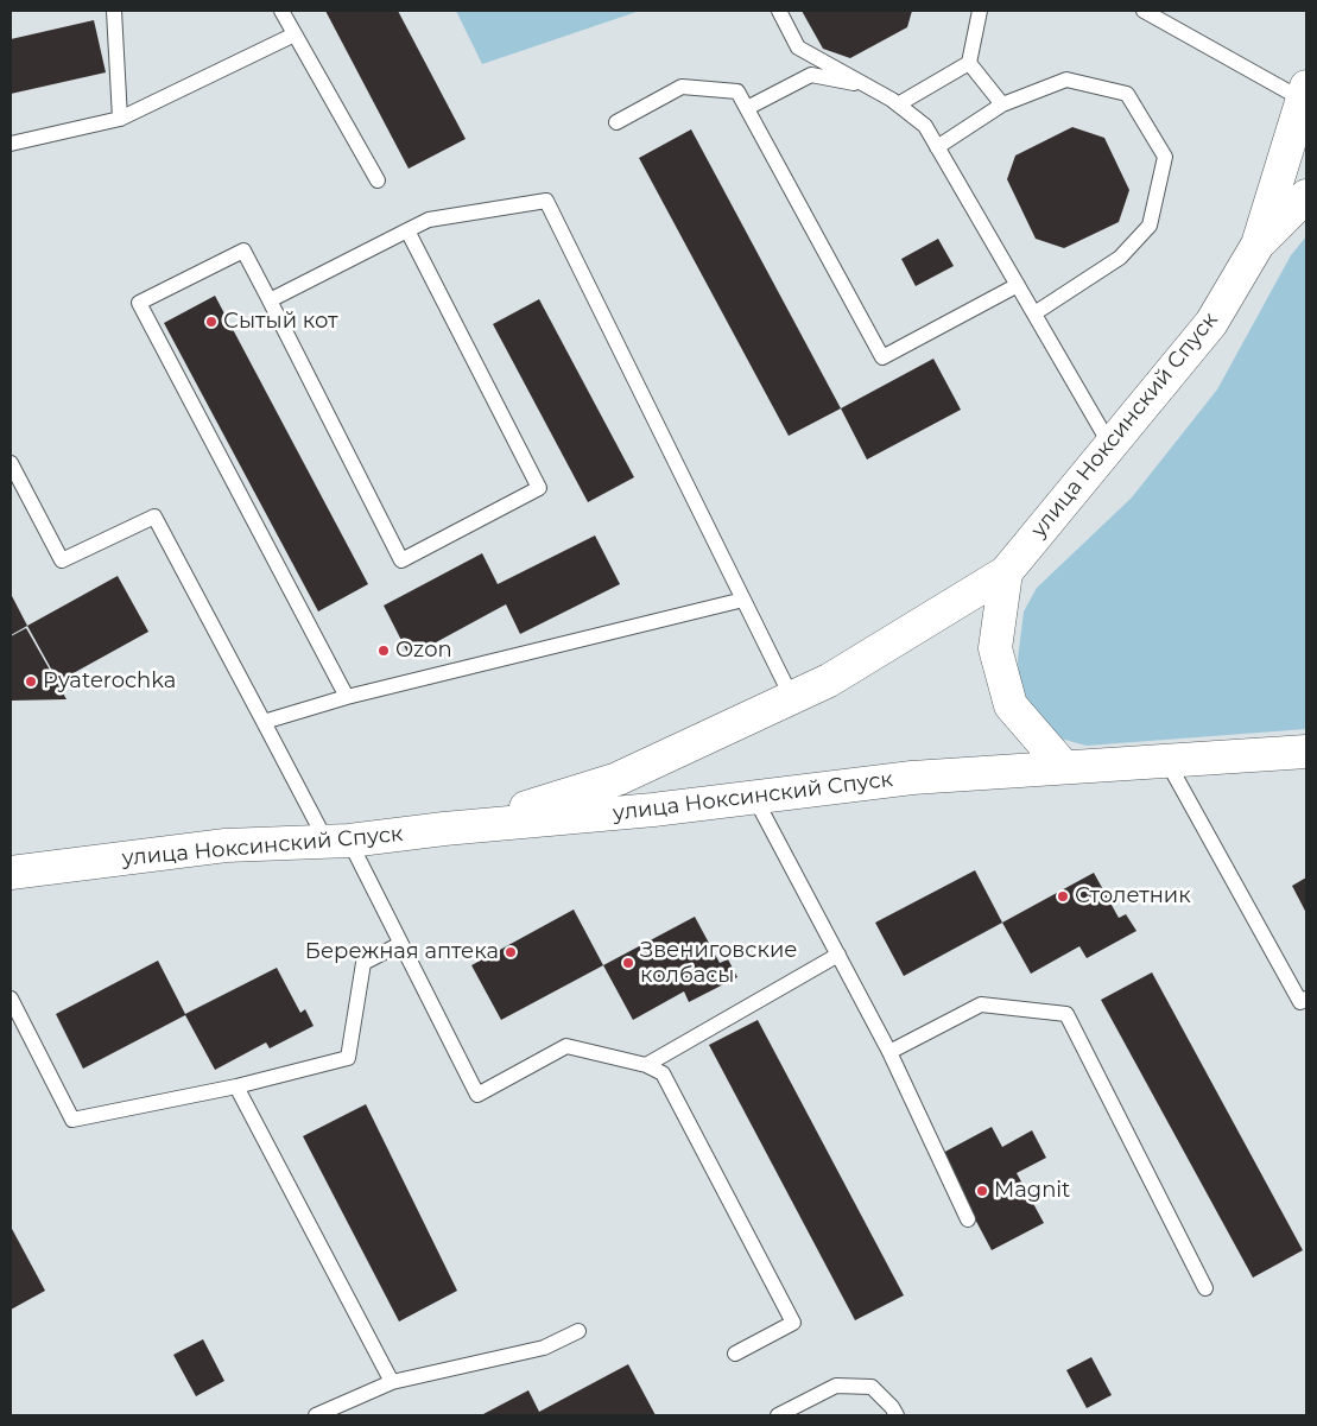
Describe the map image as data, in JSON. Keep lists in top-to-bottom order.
{
  "streets": {
    "street": ["улица Ноксинский Спуск"]
  },
  "places": [
    "Сытый кот",
    "Ozon",
    "Pyaterochka",
    "Столетник",
    "Бережная аптека",
    "Звениговские колбасы",
    "Magnit"
  ]
}
